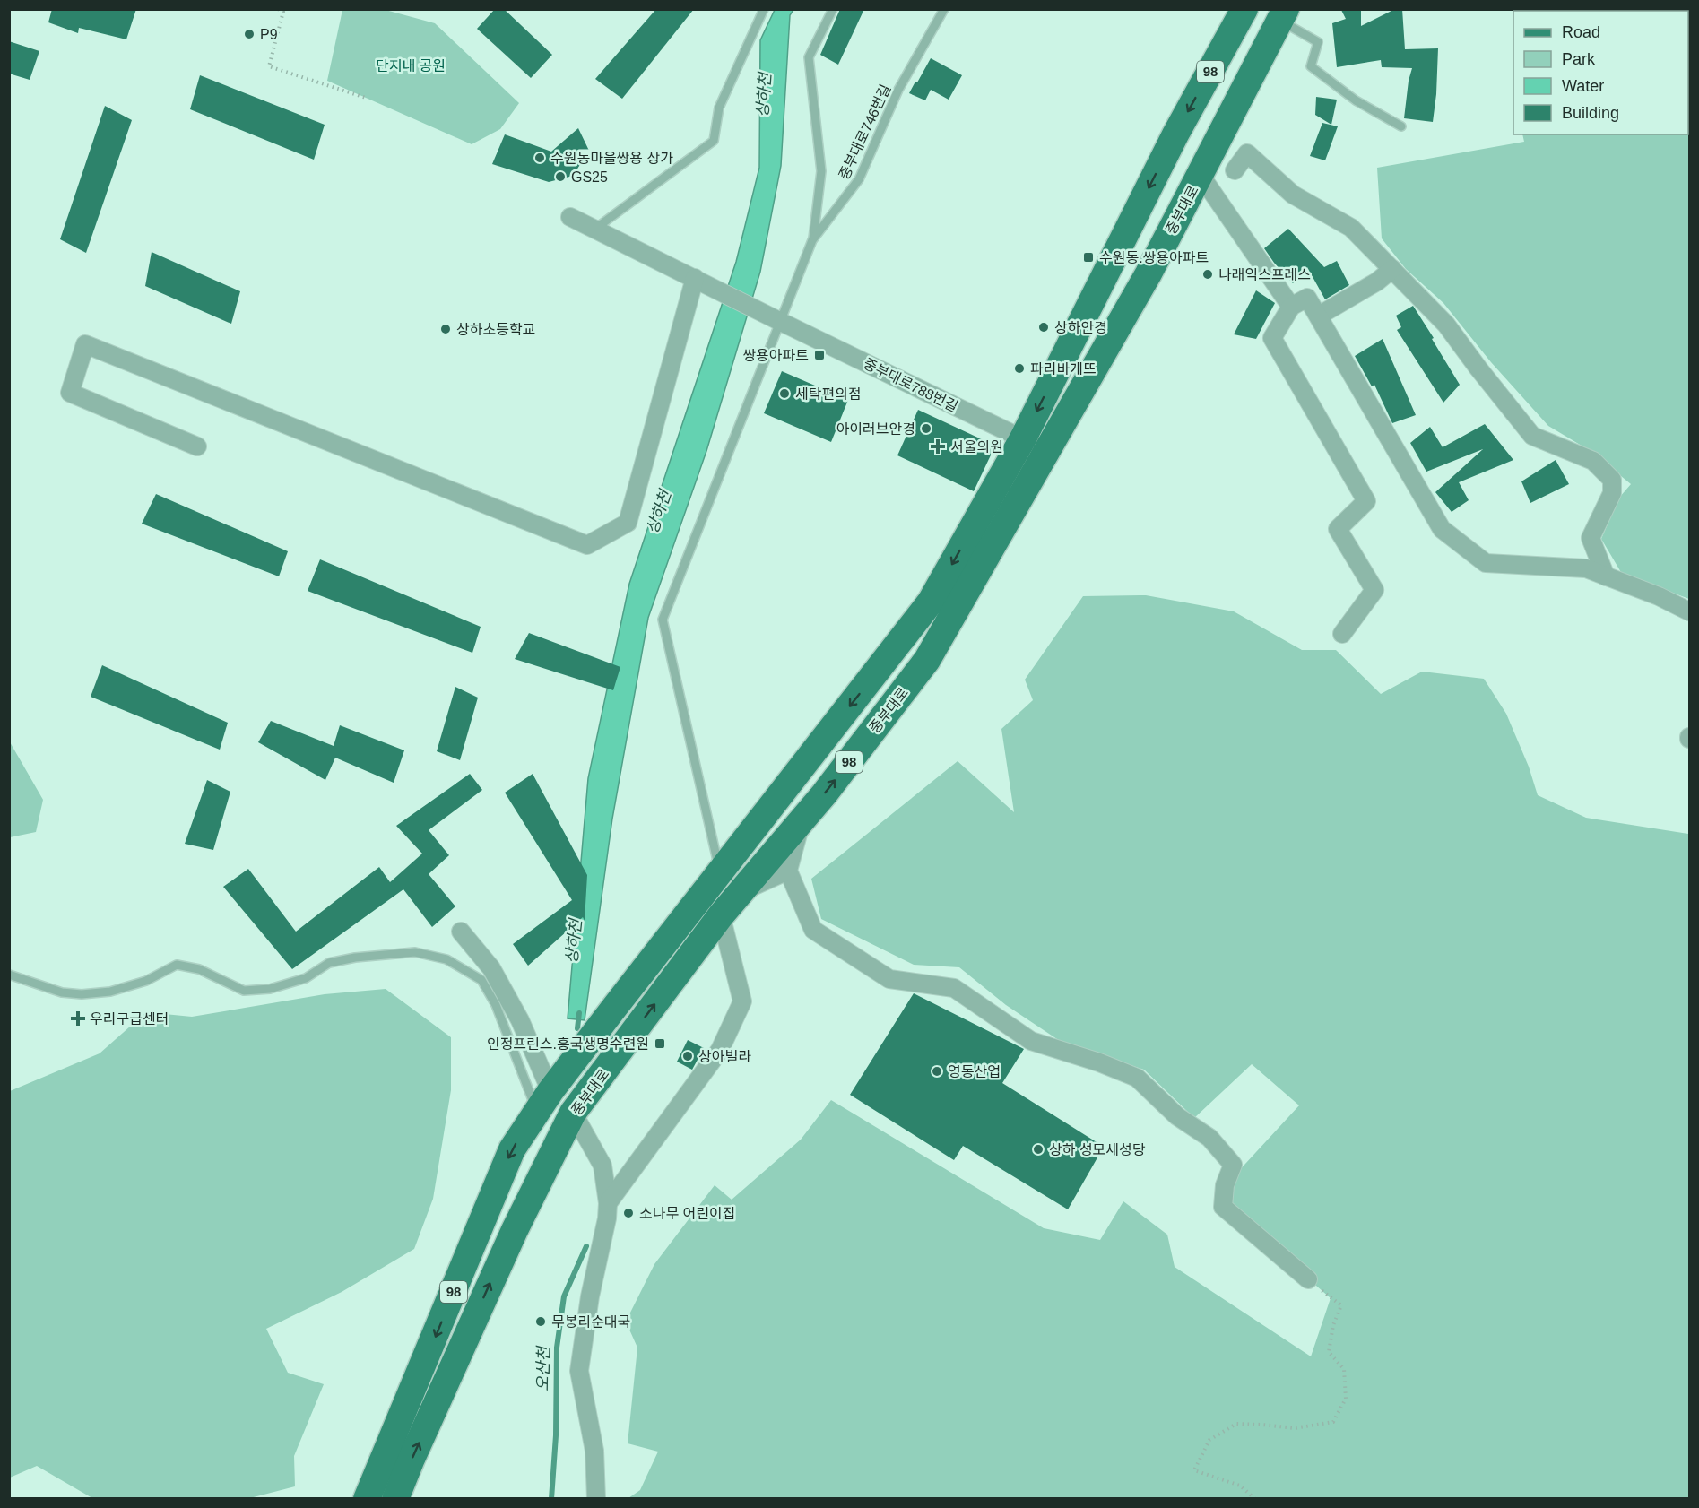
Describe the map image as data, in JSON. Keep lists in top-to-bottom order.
{
  "streets": {
    "main road": ["98", "중부대로"],
    "street": ["중부대로788번길"],
    "lane": ["중부대로746번길"]
  },
  "crossings": [
    ["98", "중부대로788번길"],
    ["중부대로746번길", "중부대로788번길"],
    ["중부대로", "중부대로788번길"]
  ],
  "water": ["상하천", "오산천"],
  "parks": ["단지내 공원"],
  "places": {
    "other": [
      "P9",
      "수원동마을쌍용 상가",
      "GS25",
      "나래익스프레스",
      "상하안경",
      "상하초등학교",
      "파리바게뜨",
      "세탁편의점",
      "아이러브안경",
      "상아빌라",
      "영동산업",
      "상하 성모세성당",
      "소나무 어린이집",
      "무봉리순대국"
    ],
    "transit": ["수원동.쌍용아파트", "쌍용아파트", "인정프린스.흥국생명수련원"],
    "health": ["서울의원", "우리구급센터"]
  },
  "legend": [
    "Road",
    "Park",
    "Water",
    "Building"
  ]
}
